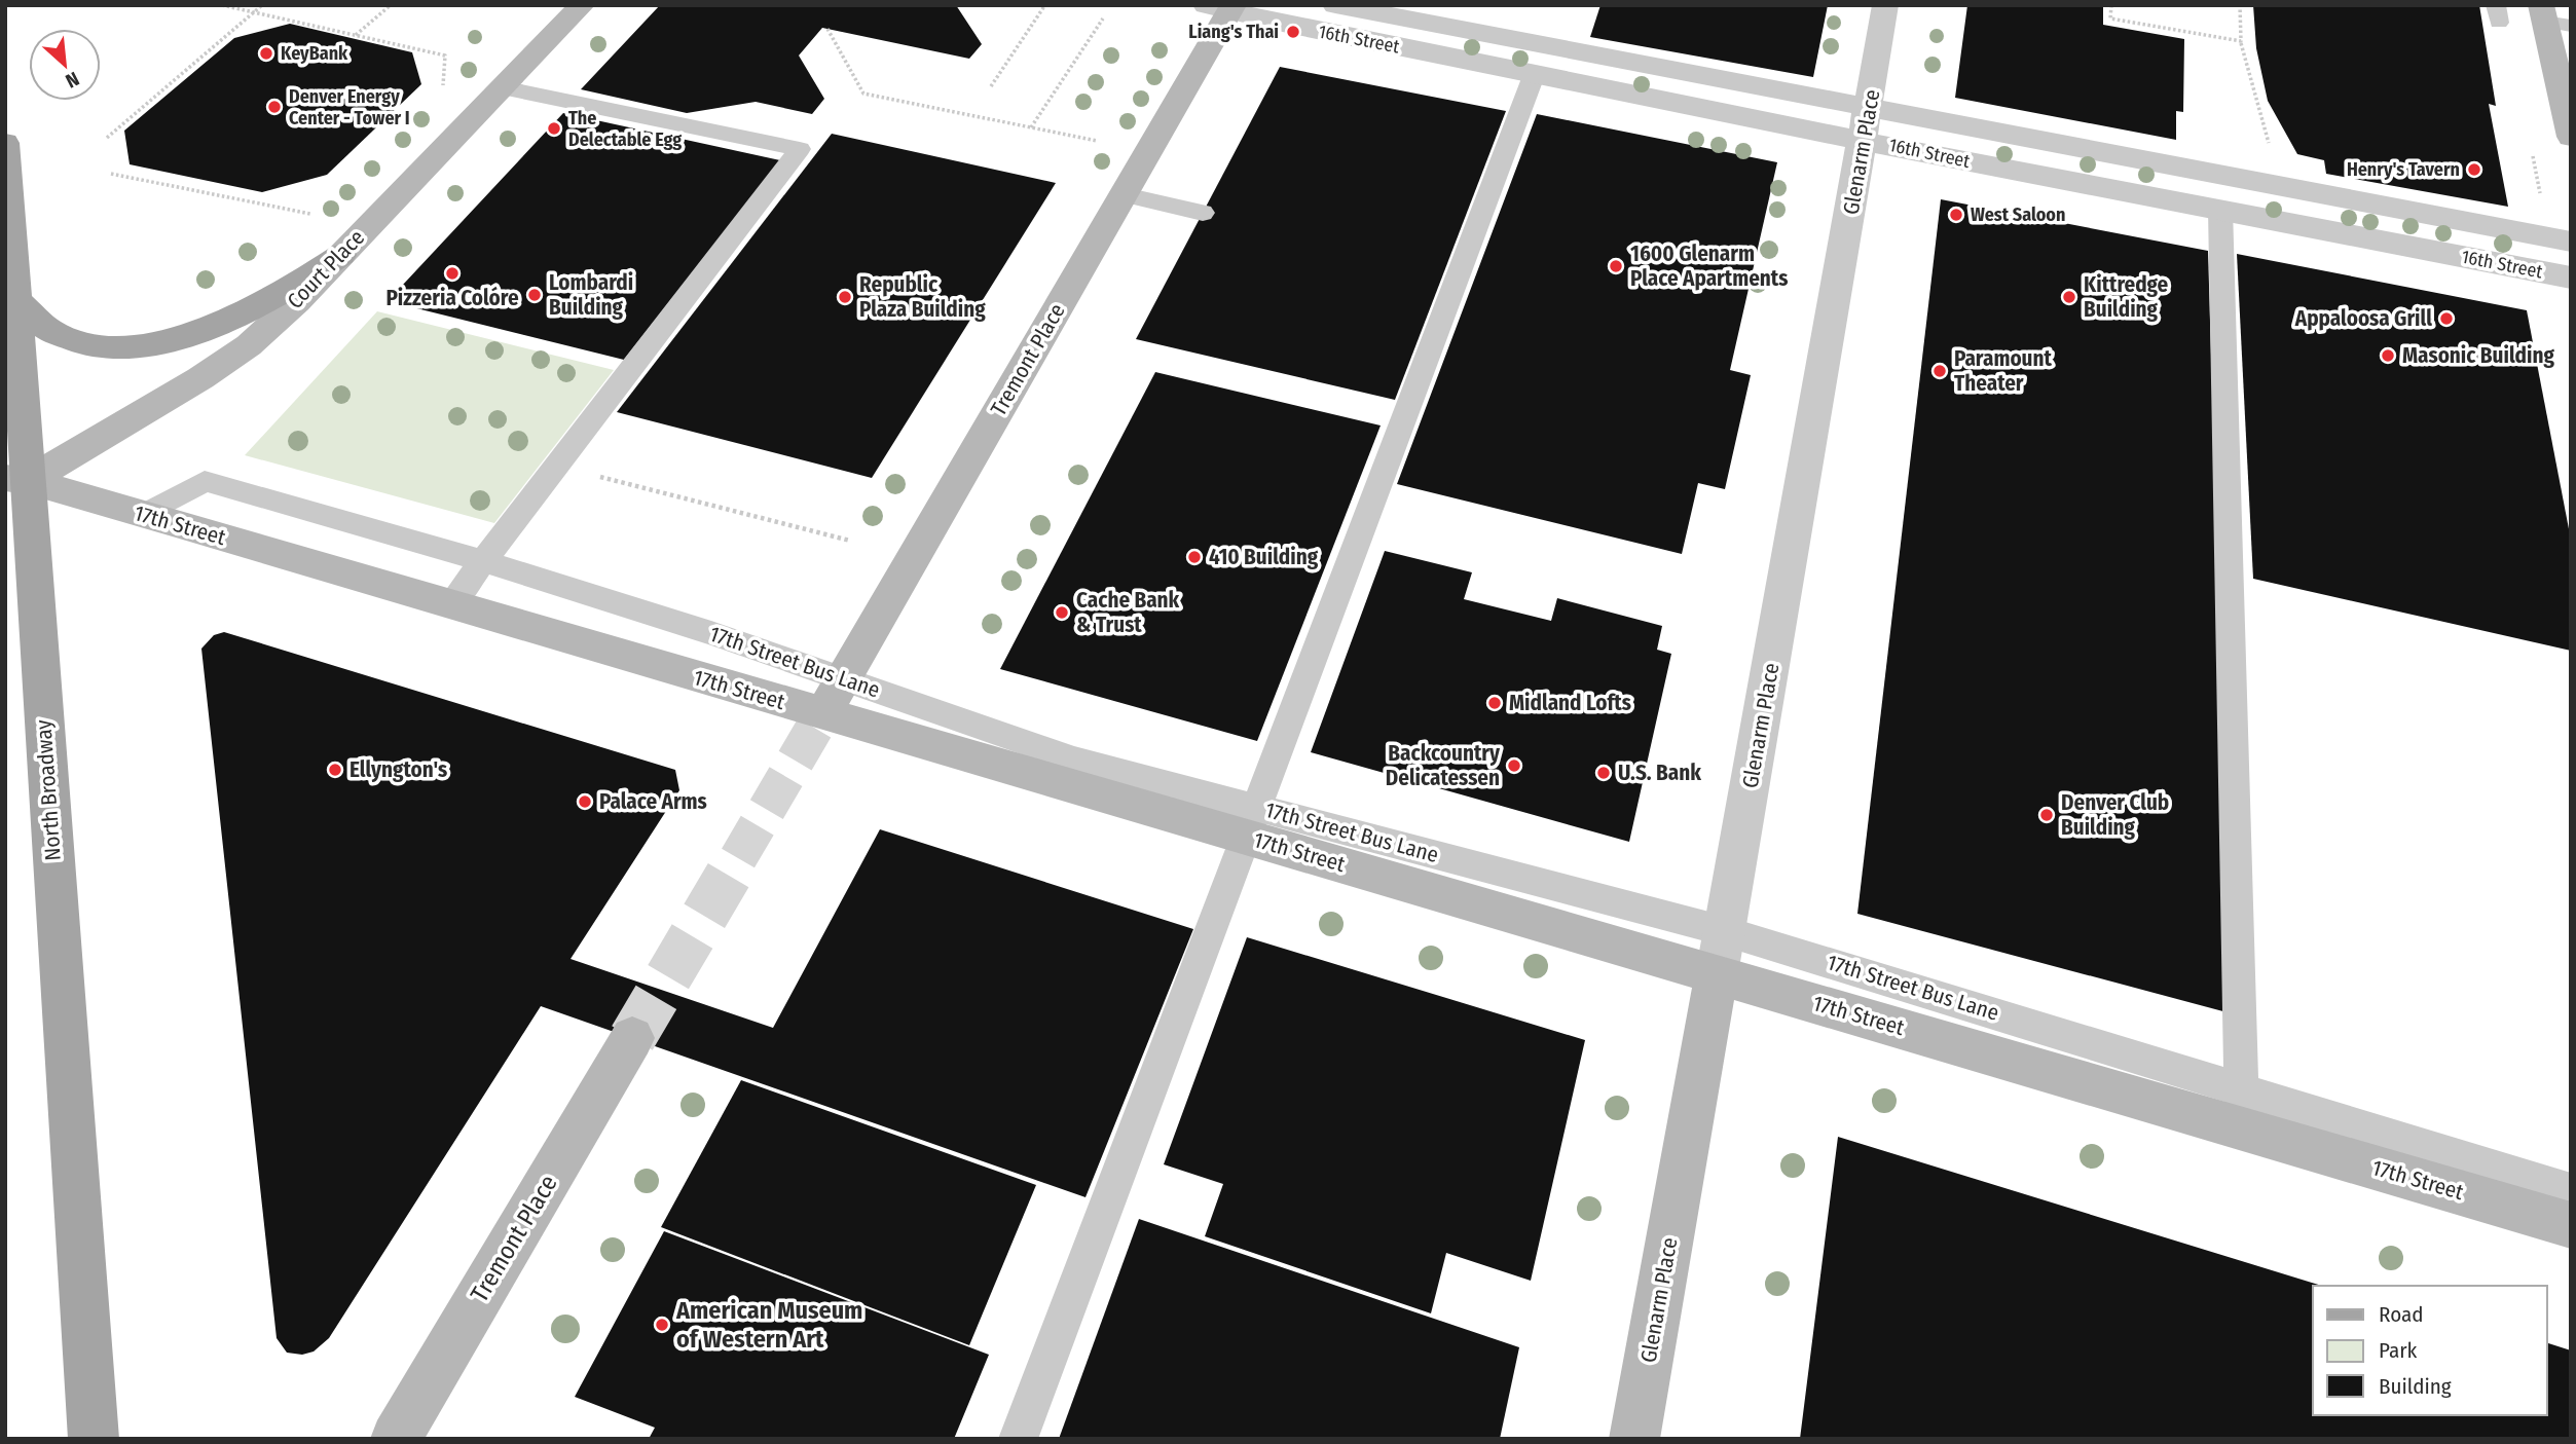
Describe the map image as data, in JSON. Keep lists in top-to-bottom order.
{
  "streets": {
    "main road": ["North Broadway"],
    "street": [
      "16th Street",
      "Glenarm Place",
      "Court Place",
      "Tremont Place",
      "17th Street"
    ],
    "lane": ["17th Street Bus Lane"]
  },
  "crossings": [
    ["16th Street", "Glenarm Place"],
    ["16th Street", "Tremont Place"],
    ["Glenarm Place", "17th Street"],
    ["Court Place", "17th Street"],
    ["Court Place", "North Broadway"],
    ["Tremont Place", "17th Street"],
    ["Tremont Place", "17th Street Bus Lane"],
    ["17th Street", "17th Street Bus Lane"],
    ["17th Street", "North Broadway"]
  ],
  "places": [
    "Liang's Thai",
    "KeyBank",
    "Denver Energy Center - Tower I",
    "The Delectable Egg",
    "Henry's Tavern",
    "West Saloon",
    "1600 Glenarm Place Apartments",
    "Pizzeria Colóre",
    "Lombardi Building",
    "Republic Plaza Building",
    "Kittredge Building",
    "Appaloosa Grill",
    "Masonic Building",
    "Paramount Theater",
    "410 Building",
    "Cache Bank & Trust",
    "Midland Lofts",
    "Backcountry Delicatessen",
    "Ellyngton's",
    "U.S. Bank",
    "Palace Arms",
    "Denver Club Building",
    "American Museum of Western Art"
  ],
  "legend": ["Road", "Park", "Building"],
  "north": "bottom right"
}
